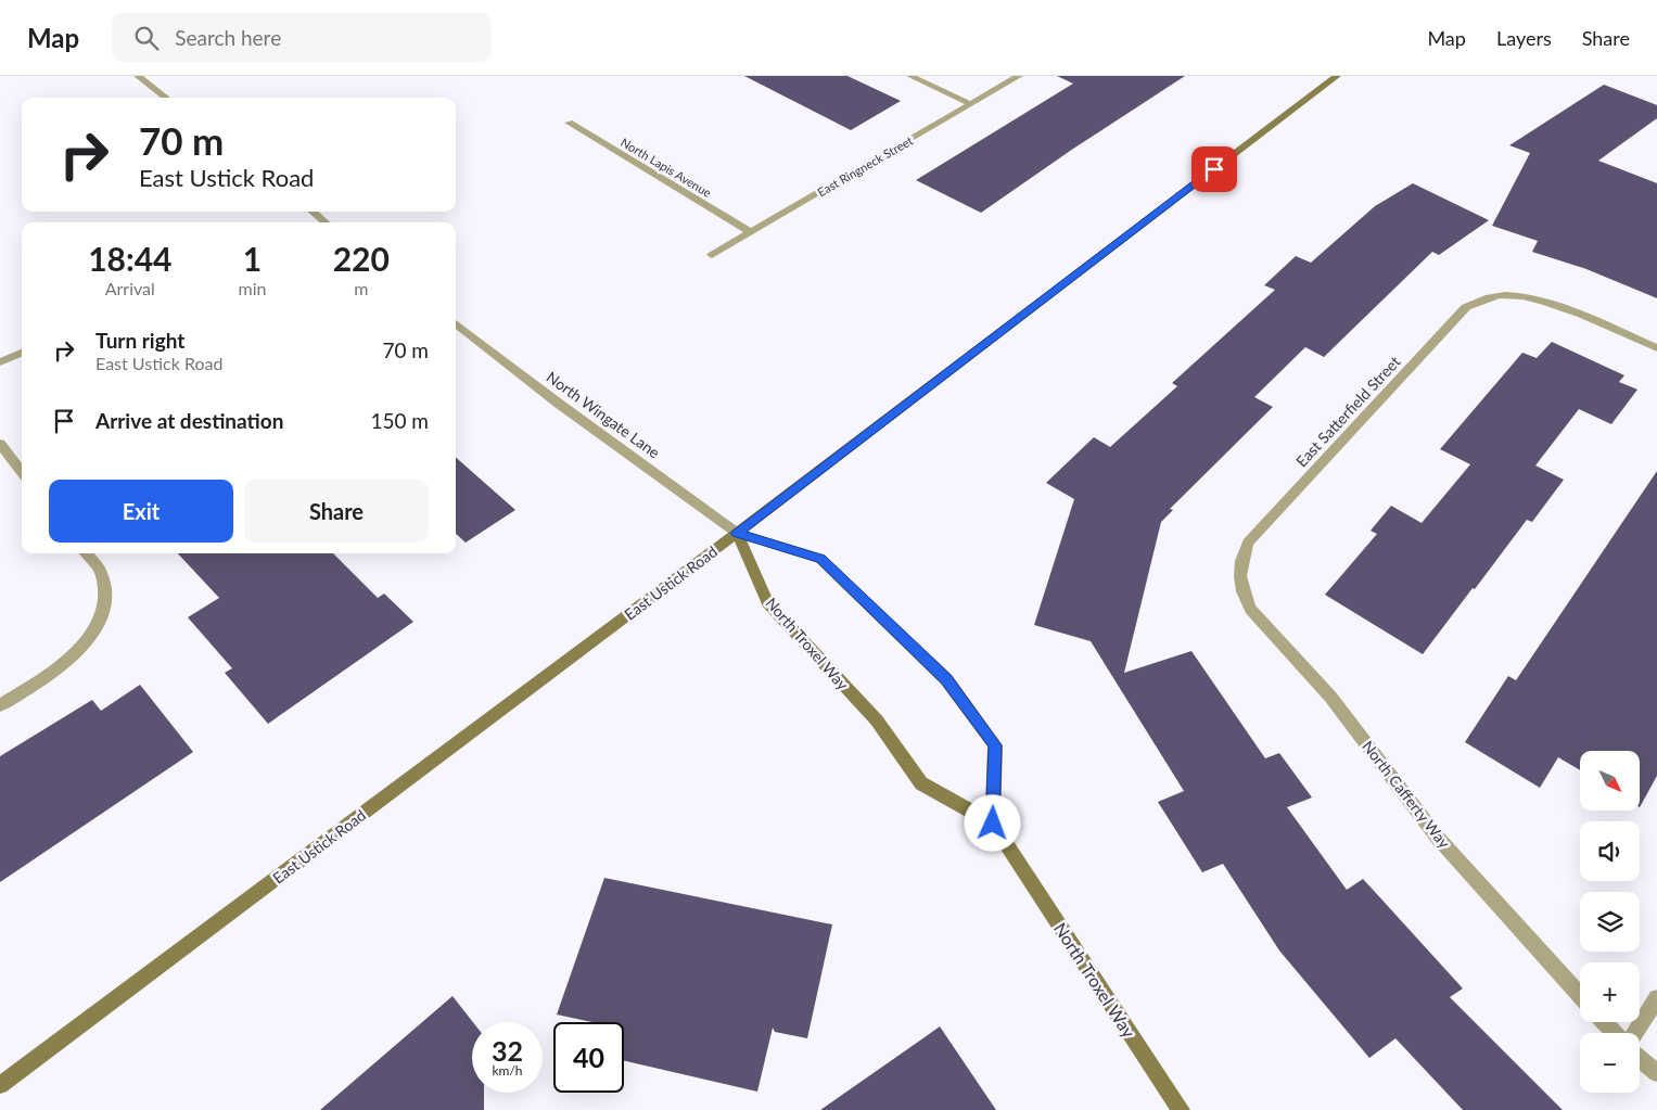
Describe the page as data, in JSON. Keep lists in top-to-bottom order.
{
  "streets": {
    "main road": ["East Ustick Road", "North Troxel Way"],
    "street": [
      "East Ringneck Street",
      "North Lapis Avenue",
      "East Satterfield Street",
      "North Wingate Lane",
      "North Cafferty Way"
    ]
  },
  "crossings": [
    ["East Ringneck Street", "North Lapis Avenue"],
    ["East Satterfield Street", "North Cafferty Way"],
    ["North Wingate Lane", "East Ustick Road"],
    ["North Wingate Lane", "North Troxel Way"],
    ["East Ustick Road", "North Troxel Way"]
  ],
  "north": "bottom right",
  "page": {
    "header": "Map",
    "search": "Search here",
    "nav": ["Map", "Layers", "Share"],
    "turn": ["70 m", "East Ustick Road"],
    "eta": [
      "18:44",
      "Arrival",
      "1",
      "min",
      "220",
      "m"
    ],
    "list": [
      {
        "name": "Turn right",
        "note": "East Ustick Road",
        "value": "70 m"
      },
      {
        "name": "Arrive at destination",
        "value": "150 m"
      }
    ],
    "buttons": ["Exit", "Share"],
    "map_buttons": ["+", "−"],
    "speed": "32 km/h",
    "limit": "40"
  }
}
